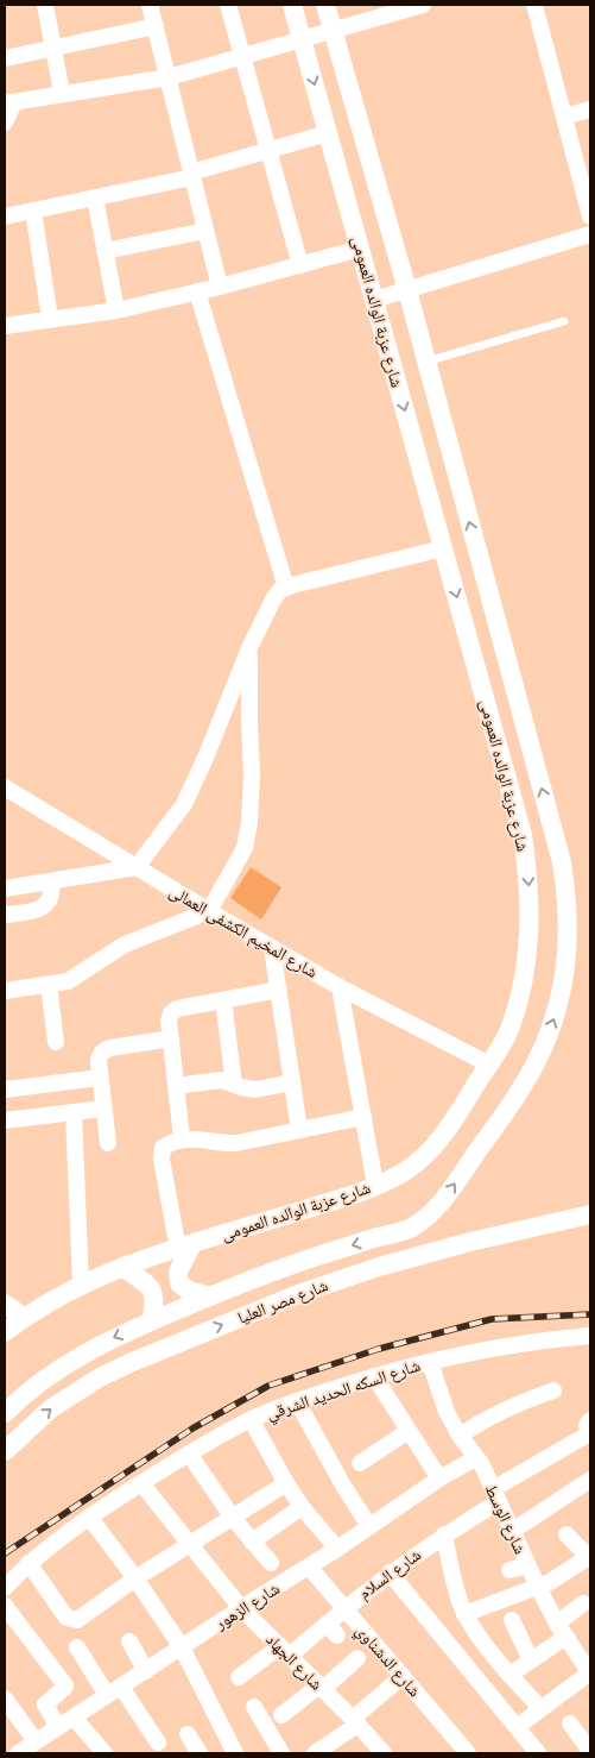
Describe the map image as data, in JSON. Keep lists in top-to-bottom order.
{
  "streets": {
    "street": [
      "شارع عزبة الوالده العمومى",
      "شارع المخيم الكشفى العمالى",
      "شارع مصر العليا",
      "شارع السكه الحديد الشرقي",
      "شارع الوسط",
      "شارع السلام",
      "شارع الزهور",
      "شارع الدشناوي",
      "شارع الجهاد"
    ]
  },
  "crossings": [
    ["شارع عزبة الوالده العمومى", "شارع المخيم الكشفى العمالى"],
    ["شارع عزبة الوالده العمومى", "شارع مصر العليا"],
    ["شارع السكه الحديد الشرقي", "شارع الوسط"],
    ["شارع السكه الحديد الشرقي", "شارع الجهاد"],
    ["شارع الوسط", "شارع السلام"],
    ["شارع الوسط", "شارع الزهور"],
    ["شارع السلام", "شارع الدشناوي"],
    ["شارع السلام", "شارع الجهاد"],
    ["شارع الزهور", "شارع الدشناوي"],
    ["شارع الزهور", "شارع الجهاد"]
  ]
}
